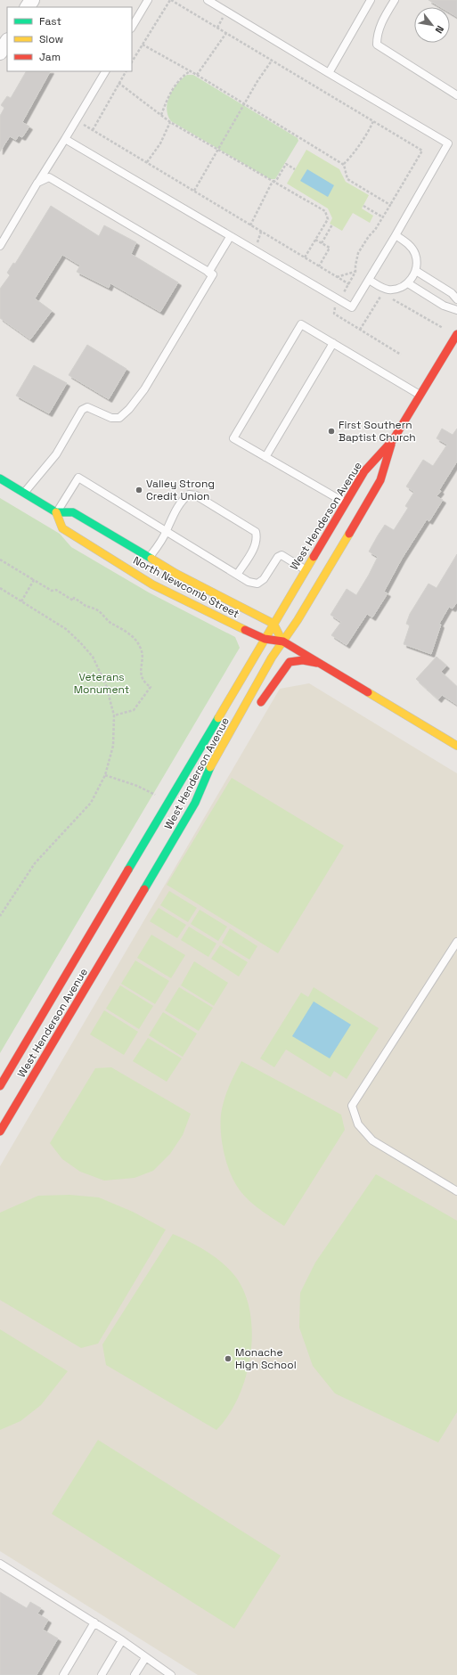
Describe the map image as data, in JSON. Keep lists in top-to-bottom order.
{
  "streets": {
    "main road": ["West Henderson Avenue", "North Newcomb Street"]
  },
  "crossings": [
    ["West Henderson Avenue", "North Newcomb Street"]
  ],
  "parks": ["Veterans Monument"],
  "places": ["First Southern Baptist Church", "Valley Strong Credit Union", "Monache High School"],
  "legend": ["Fast", "Slow", "Jam"],
  "north": "bottom right"
}
